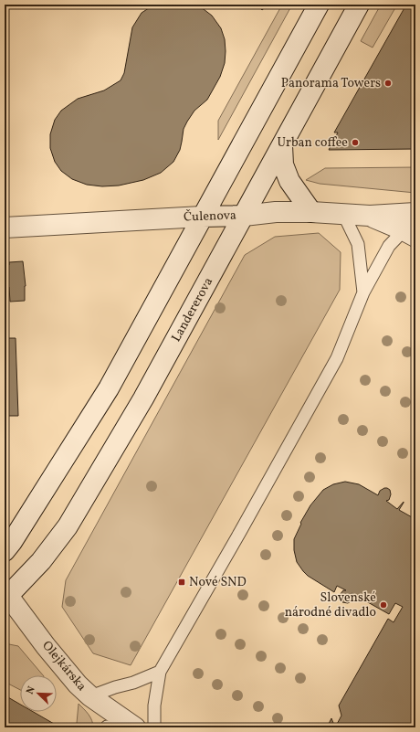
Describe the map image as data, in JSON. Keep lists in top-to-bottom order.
{
  "streets": {
    "street": ["Čulenova", "Landererova", "Olejkárska"]
  },
  "crossings": [
    ["Čulenova", "Landererova"],
    ["Landererova", "Olejkárska"]
  ],
  "places": {
    "other": ["Panorama Towers", "Urban coffee", "Slovenské národné divadlo"],
    "transit": ["Nové SND"]
  },
  "north": "top left"
}
